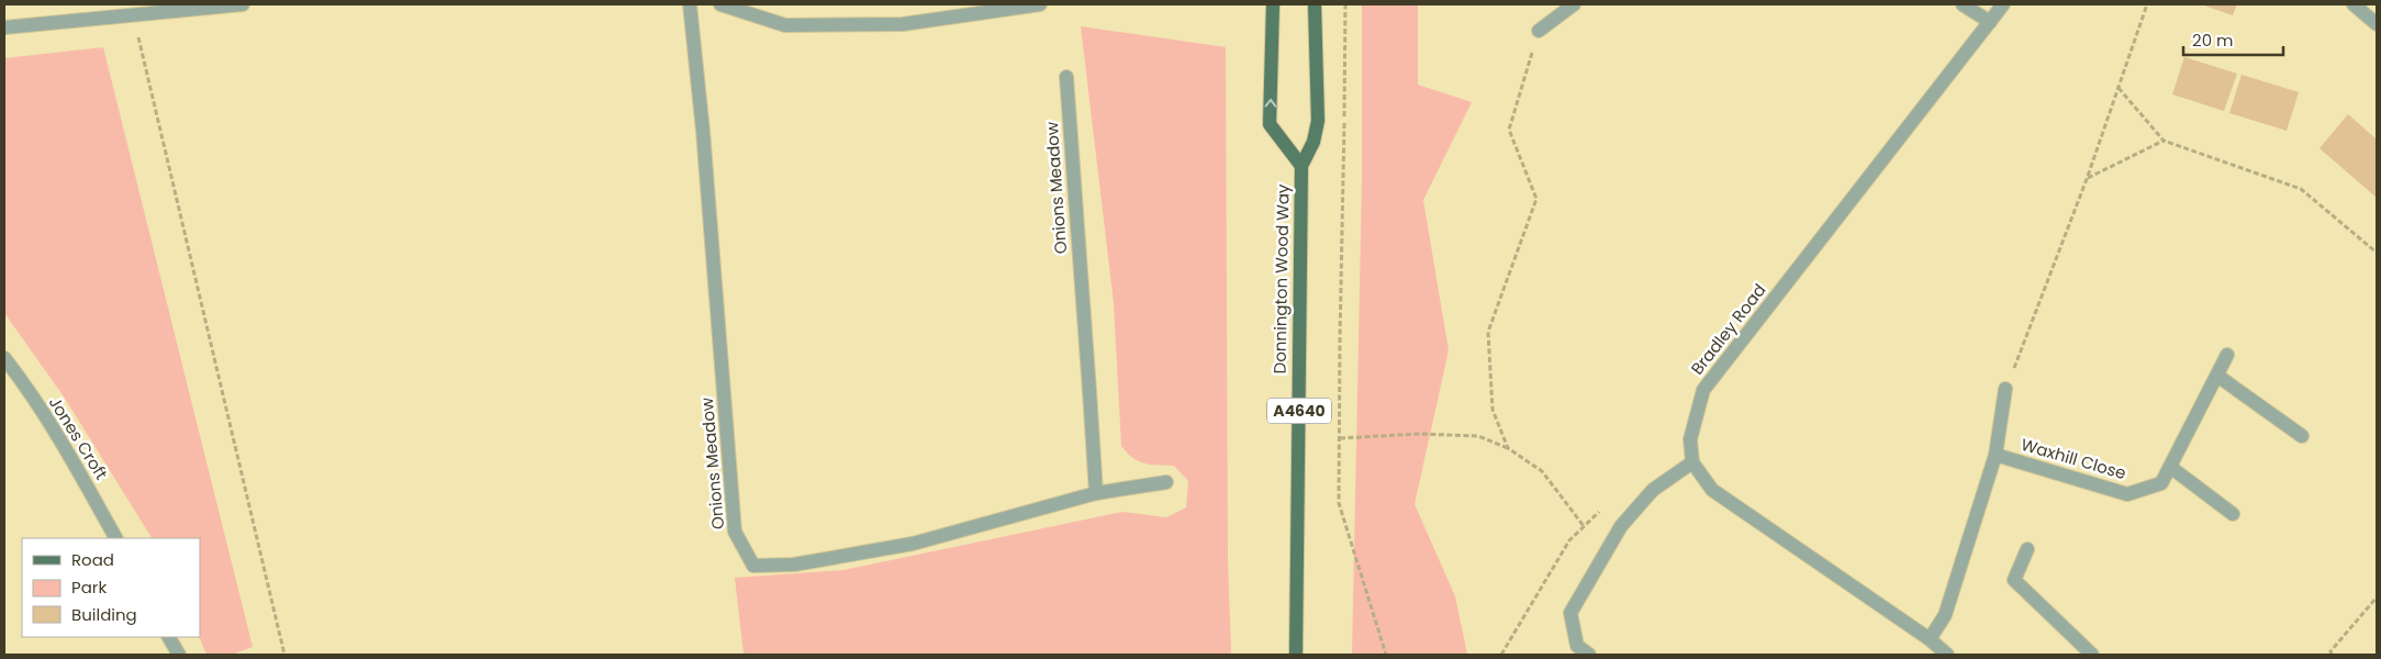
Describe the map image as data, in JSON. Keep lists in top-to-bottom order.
{
  "streets": {
    "main road": ["Donnington Wood Way", "A4640"],
    "street": [
      "Onions Meadow",
      "Bradley Road",
      "Jones Croft",
      "Waxhill Close"
    ]
  },
  "legend": ["Road", "Park", "Building"],
  "scale_bar": "20 m"
}
